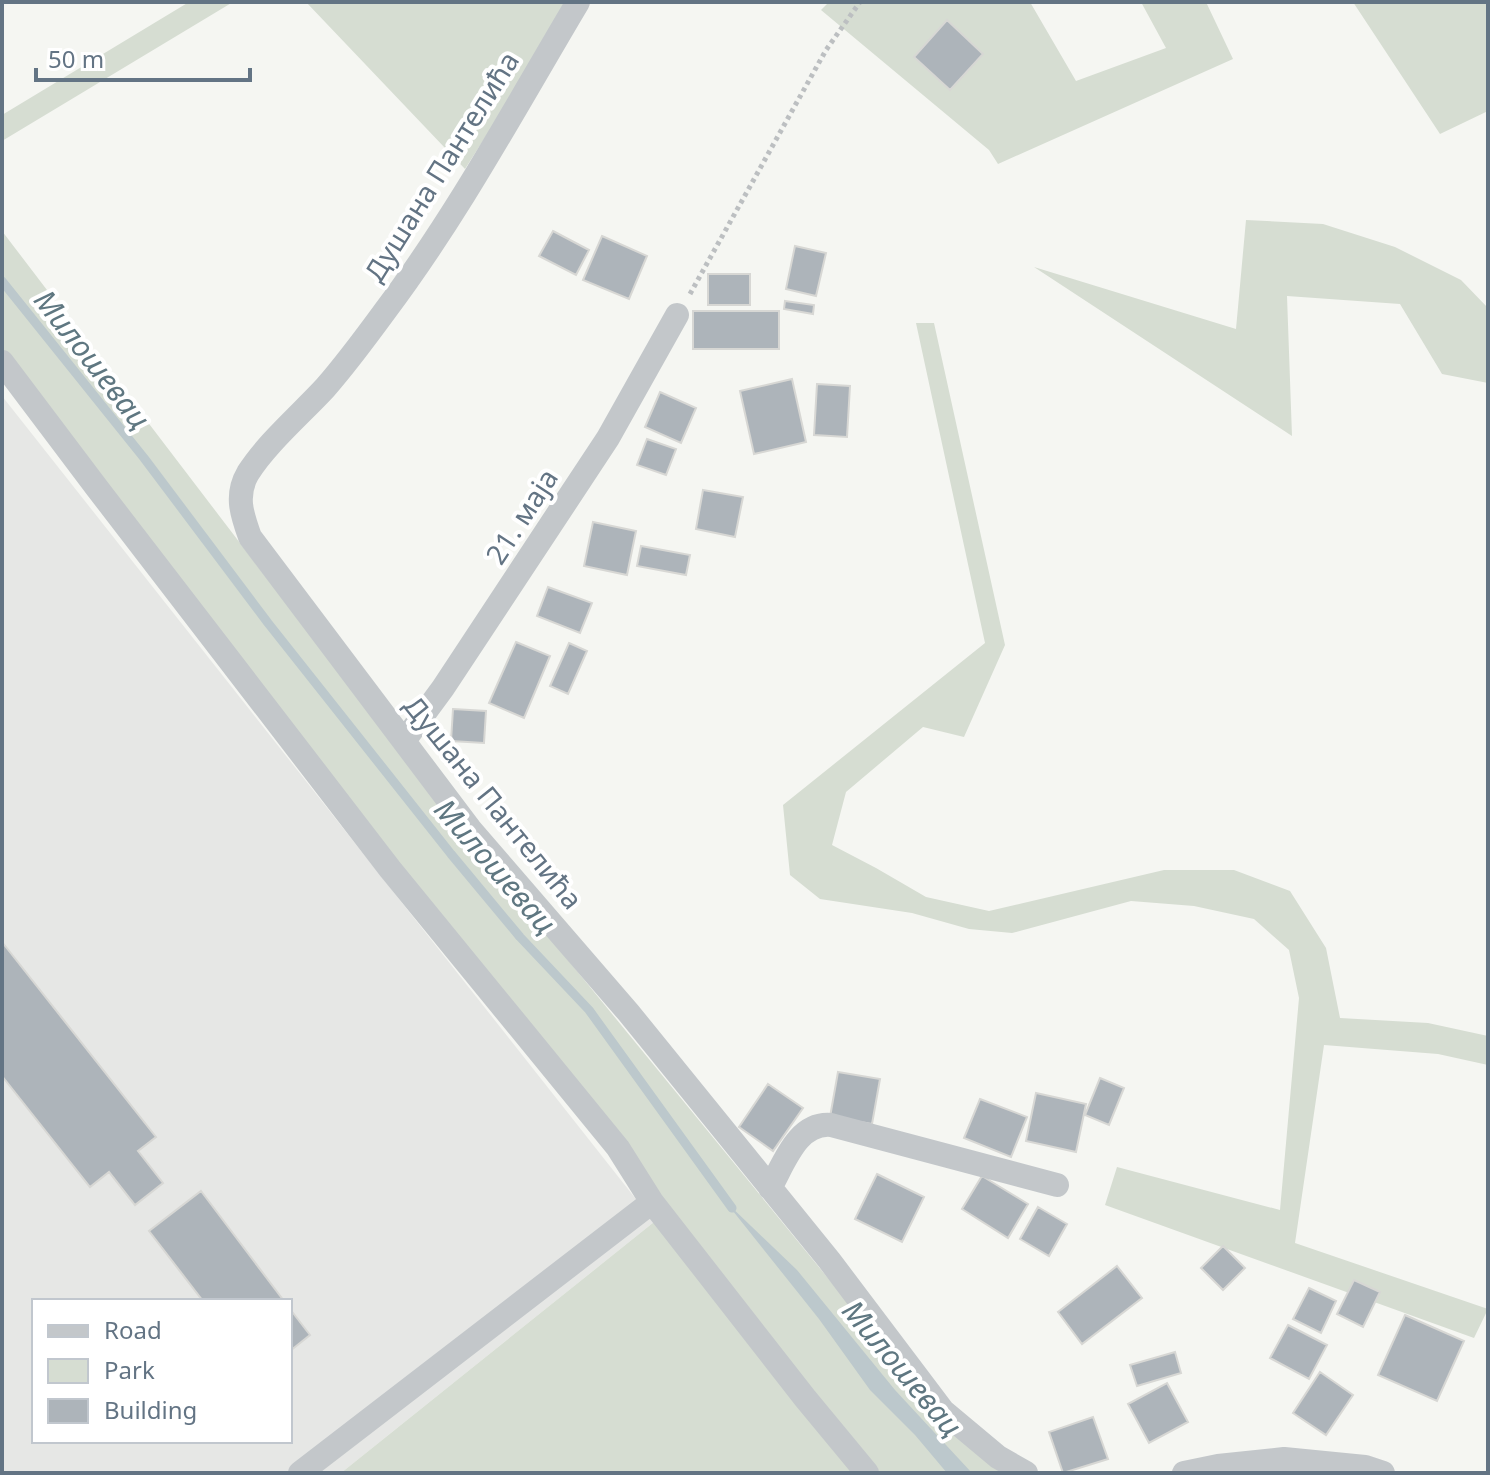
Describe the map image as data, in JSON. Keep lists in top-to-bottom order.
{
  "streets": {
    "street": ["Душана Пантелића", "21. маја"]
  },
  "crossings": [
    ["Душана Пантелића", "21. маја"]
  ],
  "water": ["Милошевац"],
  "legend": ["Road", "Park", "Building"],
  "scale_bar": "50 m"
}
